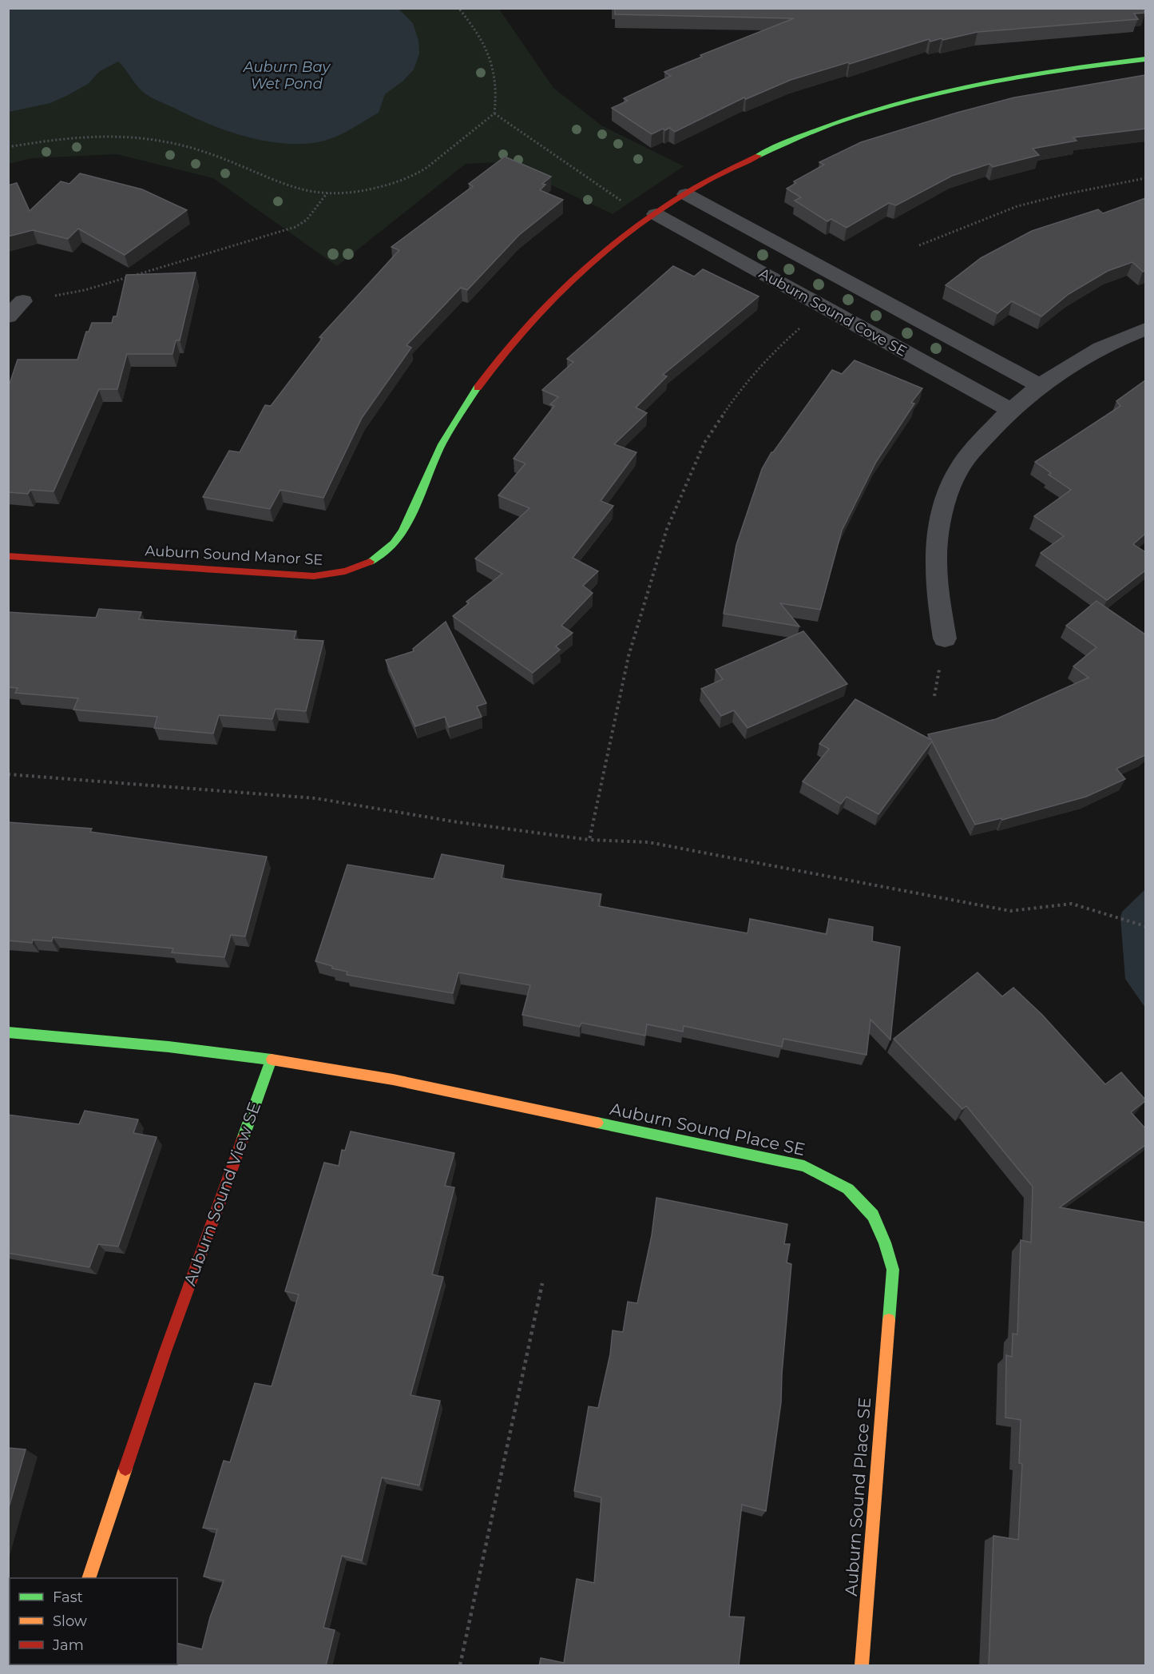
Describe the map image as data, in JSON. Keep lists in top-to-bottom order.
{
  "streets": {
    "street": [
      "Auburn Sound Cove SE",
      "Auburn Sound Manor SE",
      "Auburn Sound Place SE",
      "Auburn Sound View SE"
    ]
  },
  "crossings": [
    ["Auburn Sound Cove SE", "Auburn Sound Manor SE"],
    ["Auburn Sound Place SE", "Auburn Sound View SE"]
  ],
  "water": ["Auburn Bay Wet Pond"],
  "legend": ["Fast", "Slow", "Jam"]
}
